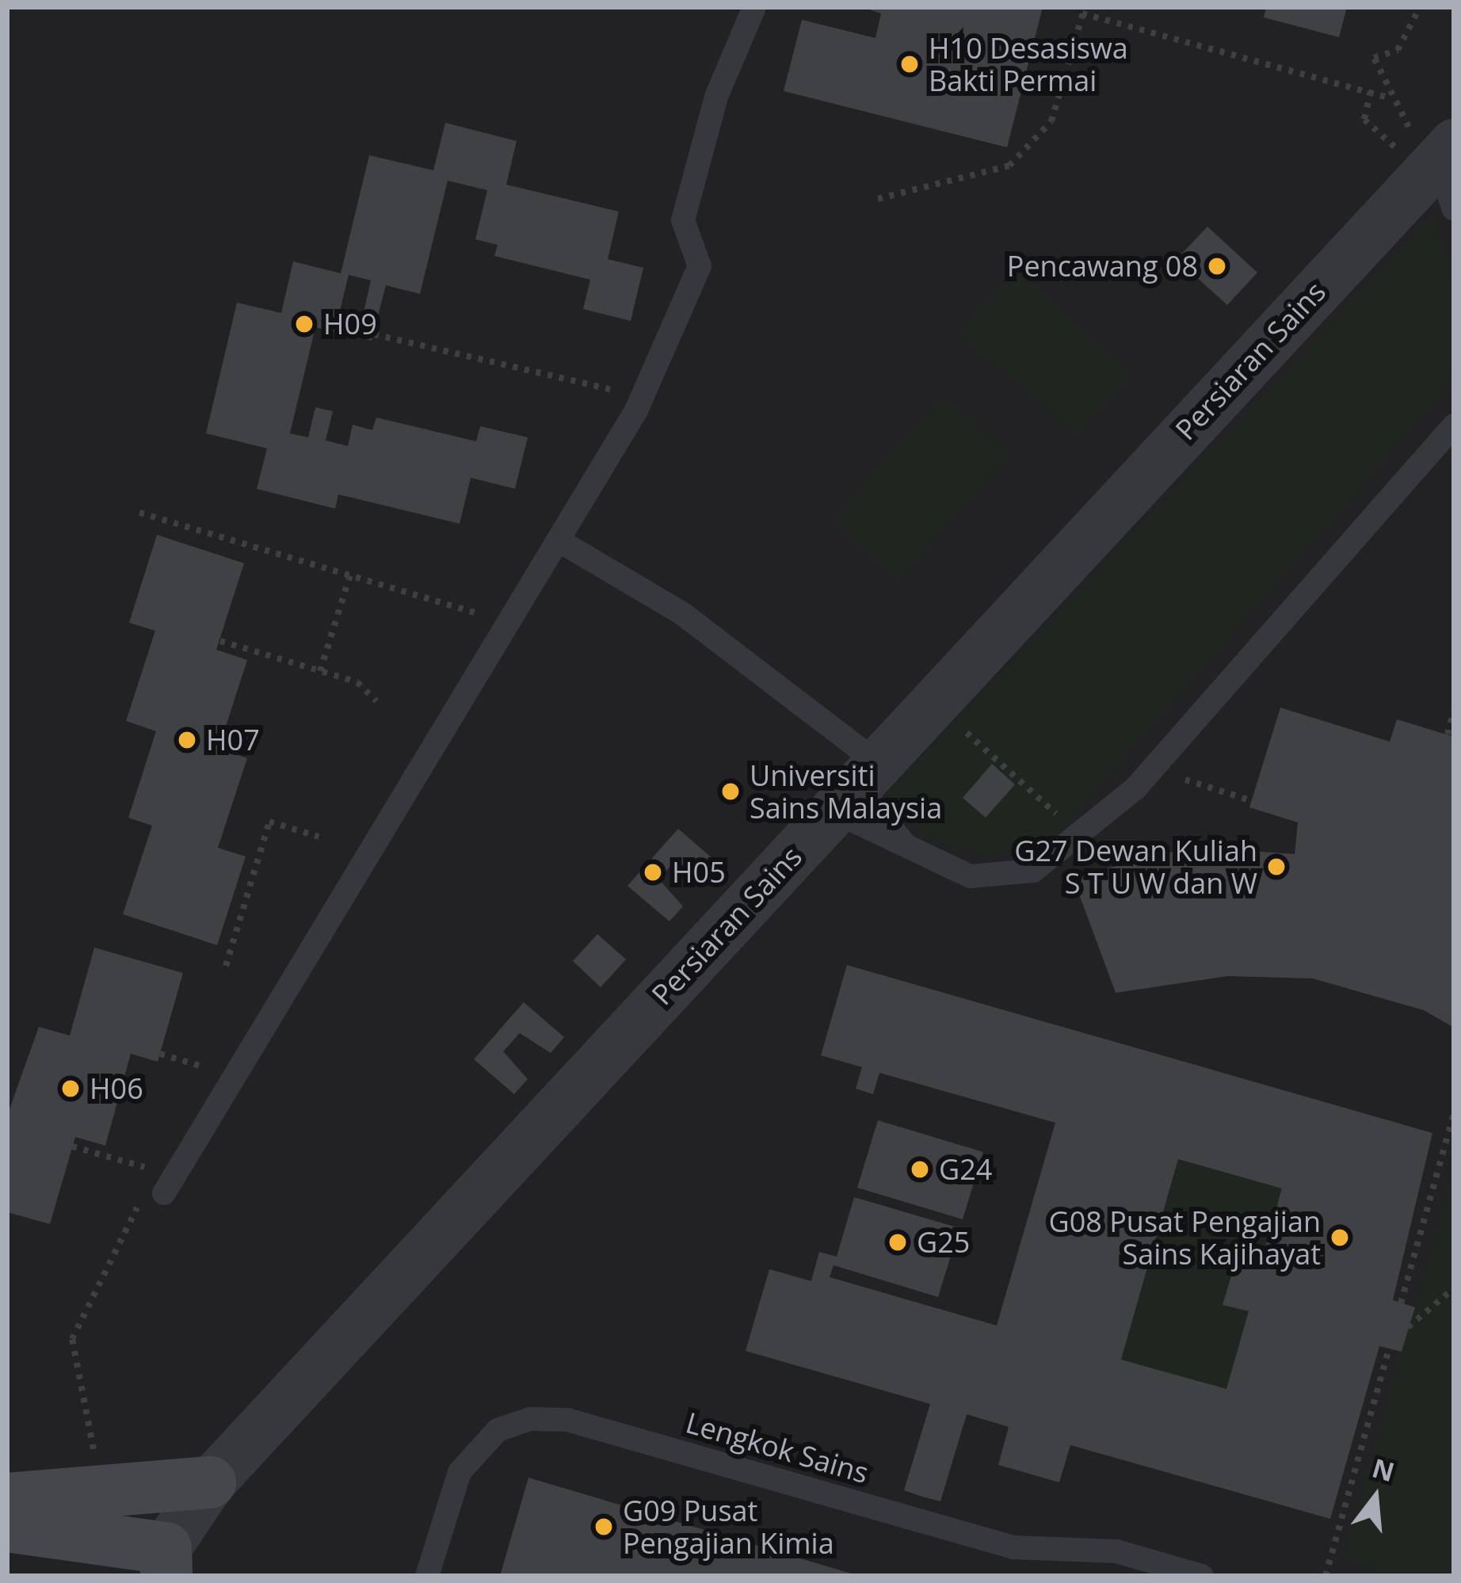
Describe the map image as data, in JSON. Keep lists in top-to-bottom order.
{
  "streets": {
    "street": ["Persiaran Sains"],
    "lane": ["Lengkok Sains"]
  },
  "places": [
    "H10 Desasiswa Bakti Permai",
    "Pencawang 08",
    "H09",
    "H07",
    "Universiti Sains Malaysia",
    "G27 Dewan Kuliah S T U W dan W",
    "H05",
    "H06",
    "G24",
    "G08 Pusat Pengajian Sains Kajihayat",
    "G25",
    "G09 Pusat Pengajian Kimia"
  ],
  "north": "top"
}
